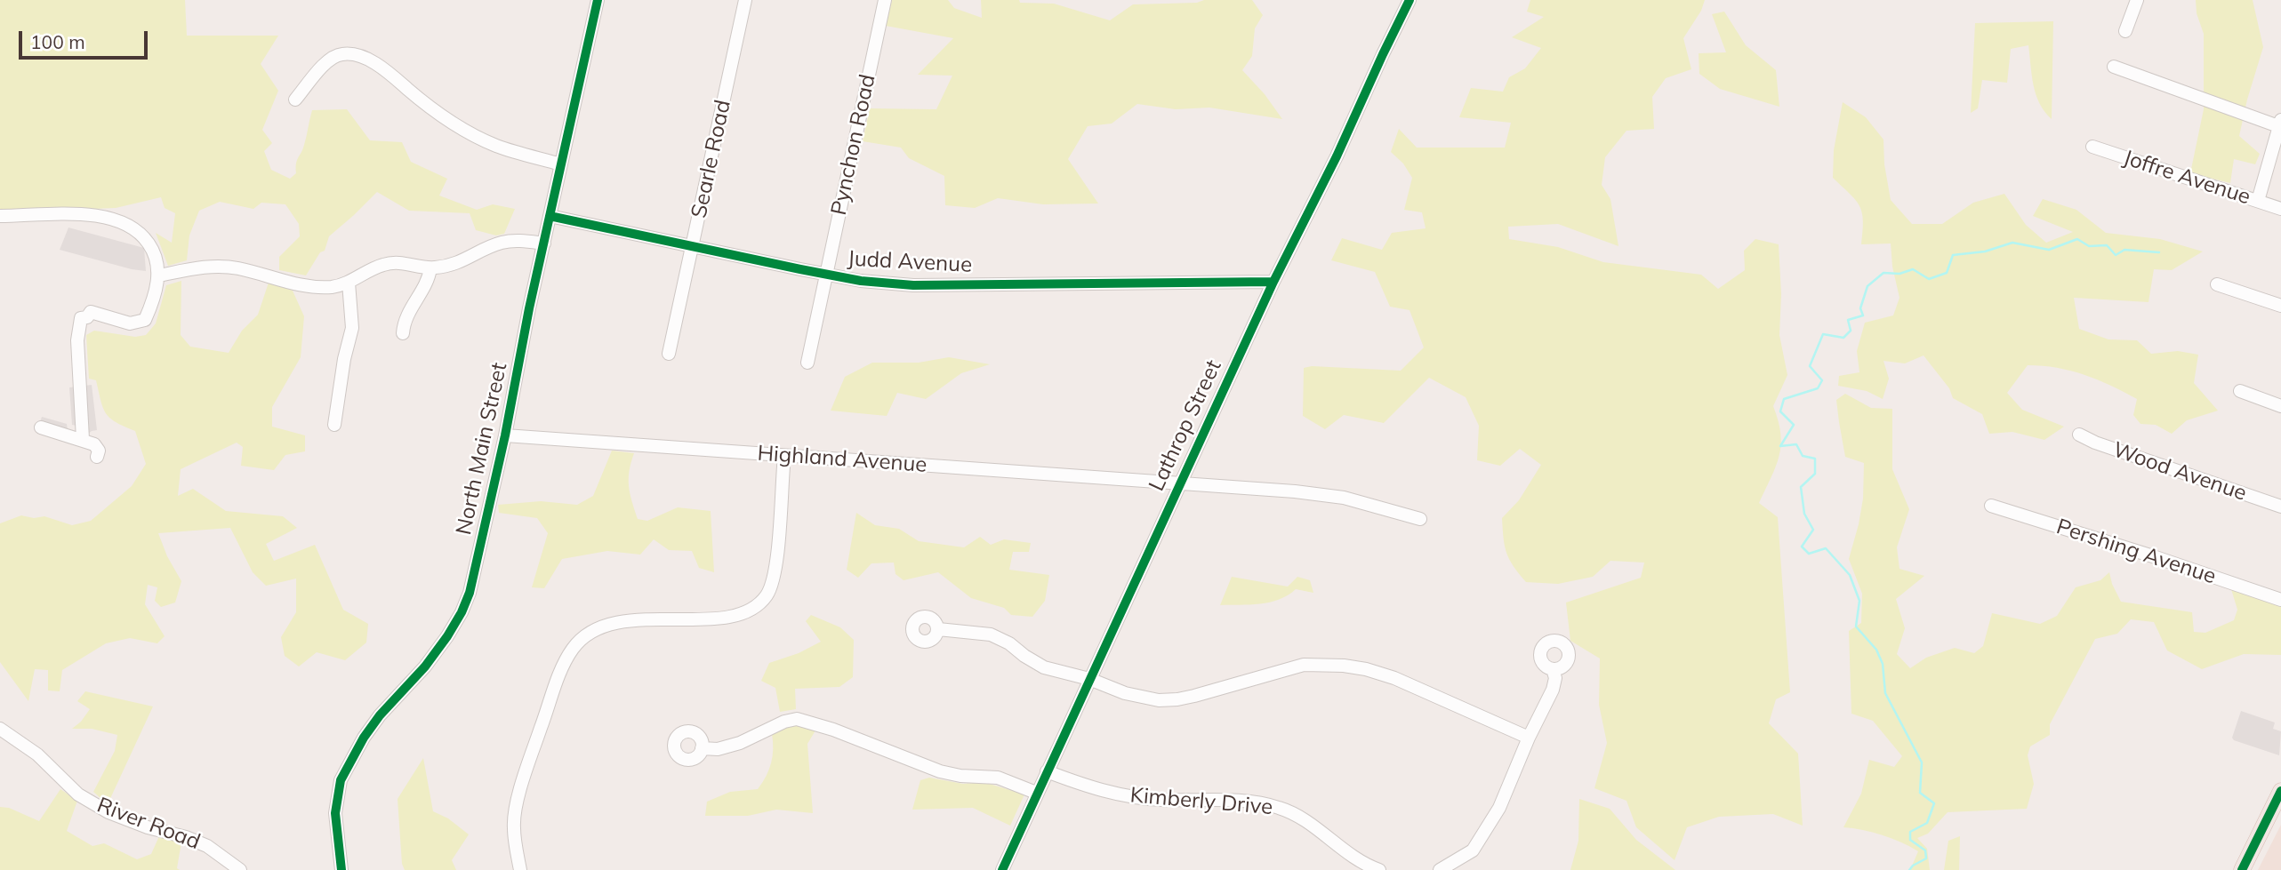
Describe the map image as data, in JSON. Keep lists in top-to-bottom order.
{
  "streets": {
    "street": [
      "Pynchon Road",
      "Searle Road",
      "Joffre Avenue",
      "Judd Avenue",
      "Lathrop Street",
      "North Main Street",
      "Highland Avenue",
      "Wood Avenue",
      "Pershing Avenue",
      "Kimberly Drive",
      "River Road"
    ]
  },
  "crossings": [
    ["Pynchon Road", "Judd Avenue"],
    ["Searle Road", "Judd Avenue"],
    ["Judd Avenue", "Lathrop Street"],
    ["Judd Avenue", "North Main Street"],
    ["Lathrop Street", "Highland Avenue"],
    ["Lathrop Street", "Kimberly Drive"],
    ["North Main Street", "Highland Avenue"]
  ],
  "scale_bar": "100 m"
}
